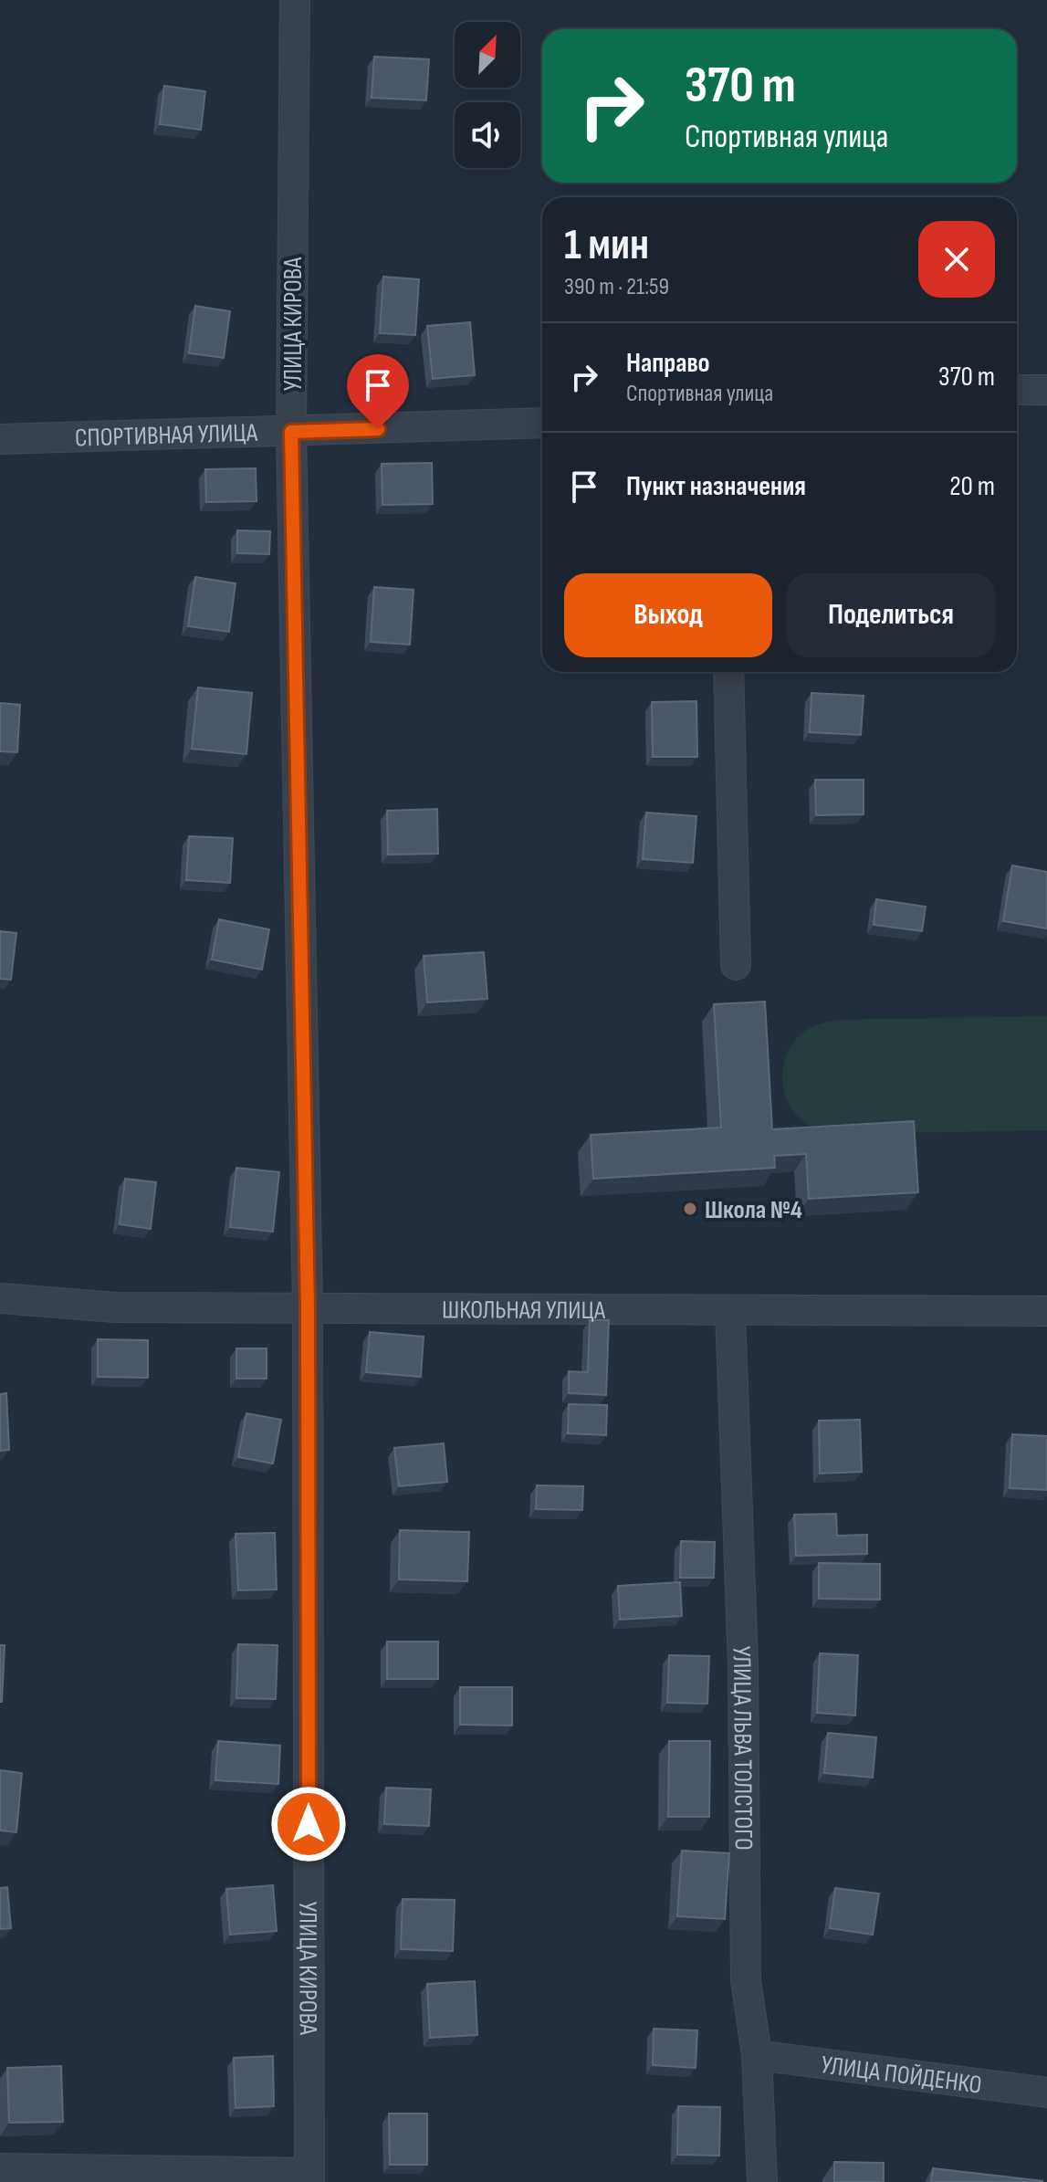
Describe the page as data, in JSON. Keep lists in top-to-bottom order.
{
  "streets": {
    "street": [
      "УЛИЦА КИРОВА",
      "СПОРТИВНАЯ УЛИЦА",
      "ШКОЛЬНАЯ УЛИЦА",
      "УЛИЦА ЛЬВА ТОЛСТОГО",
      "УЛИЦА ПОЙДЕНКО"
    ]
  },
  "crossings": [
    ["УЛИЦА КИРОВА", "СПОРТИВНАЯ УЛИЦА"],
    ["УЛИЦА КИРОВА", "ШКОЛЬНАЯ УЛИЦА"],
    ["ШКОЛЬНАЯ УЛИЦА", "УЛИЦА ЛЬВА ТОЛСТОГО"],
    ["УЛИЦА ЛЬВА ТОЛСТОГО", "УЛИЦА ПОЙДЕНКО"]
  ],
  "places": ["Школа №4"],
  "north": "top right",
  "page": {
    "turn": ["370 m", "Спортивная улица"],
    "heading": ["1 мин", "390 m · 21:59"],
    "list": [
      {
        "name": "Направо",
        "note": "Спортивная улица",
        "value": "370 m"
      },
      {
        "name": "Пункт назначения",
        "value": "20 m"
      }
    ],
    "buttons": ["Выход", "Поделиться"]
  }
}
